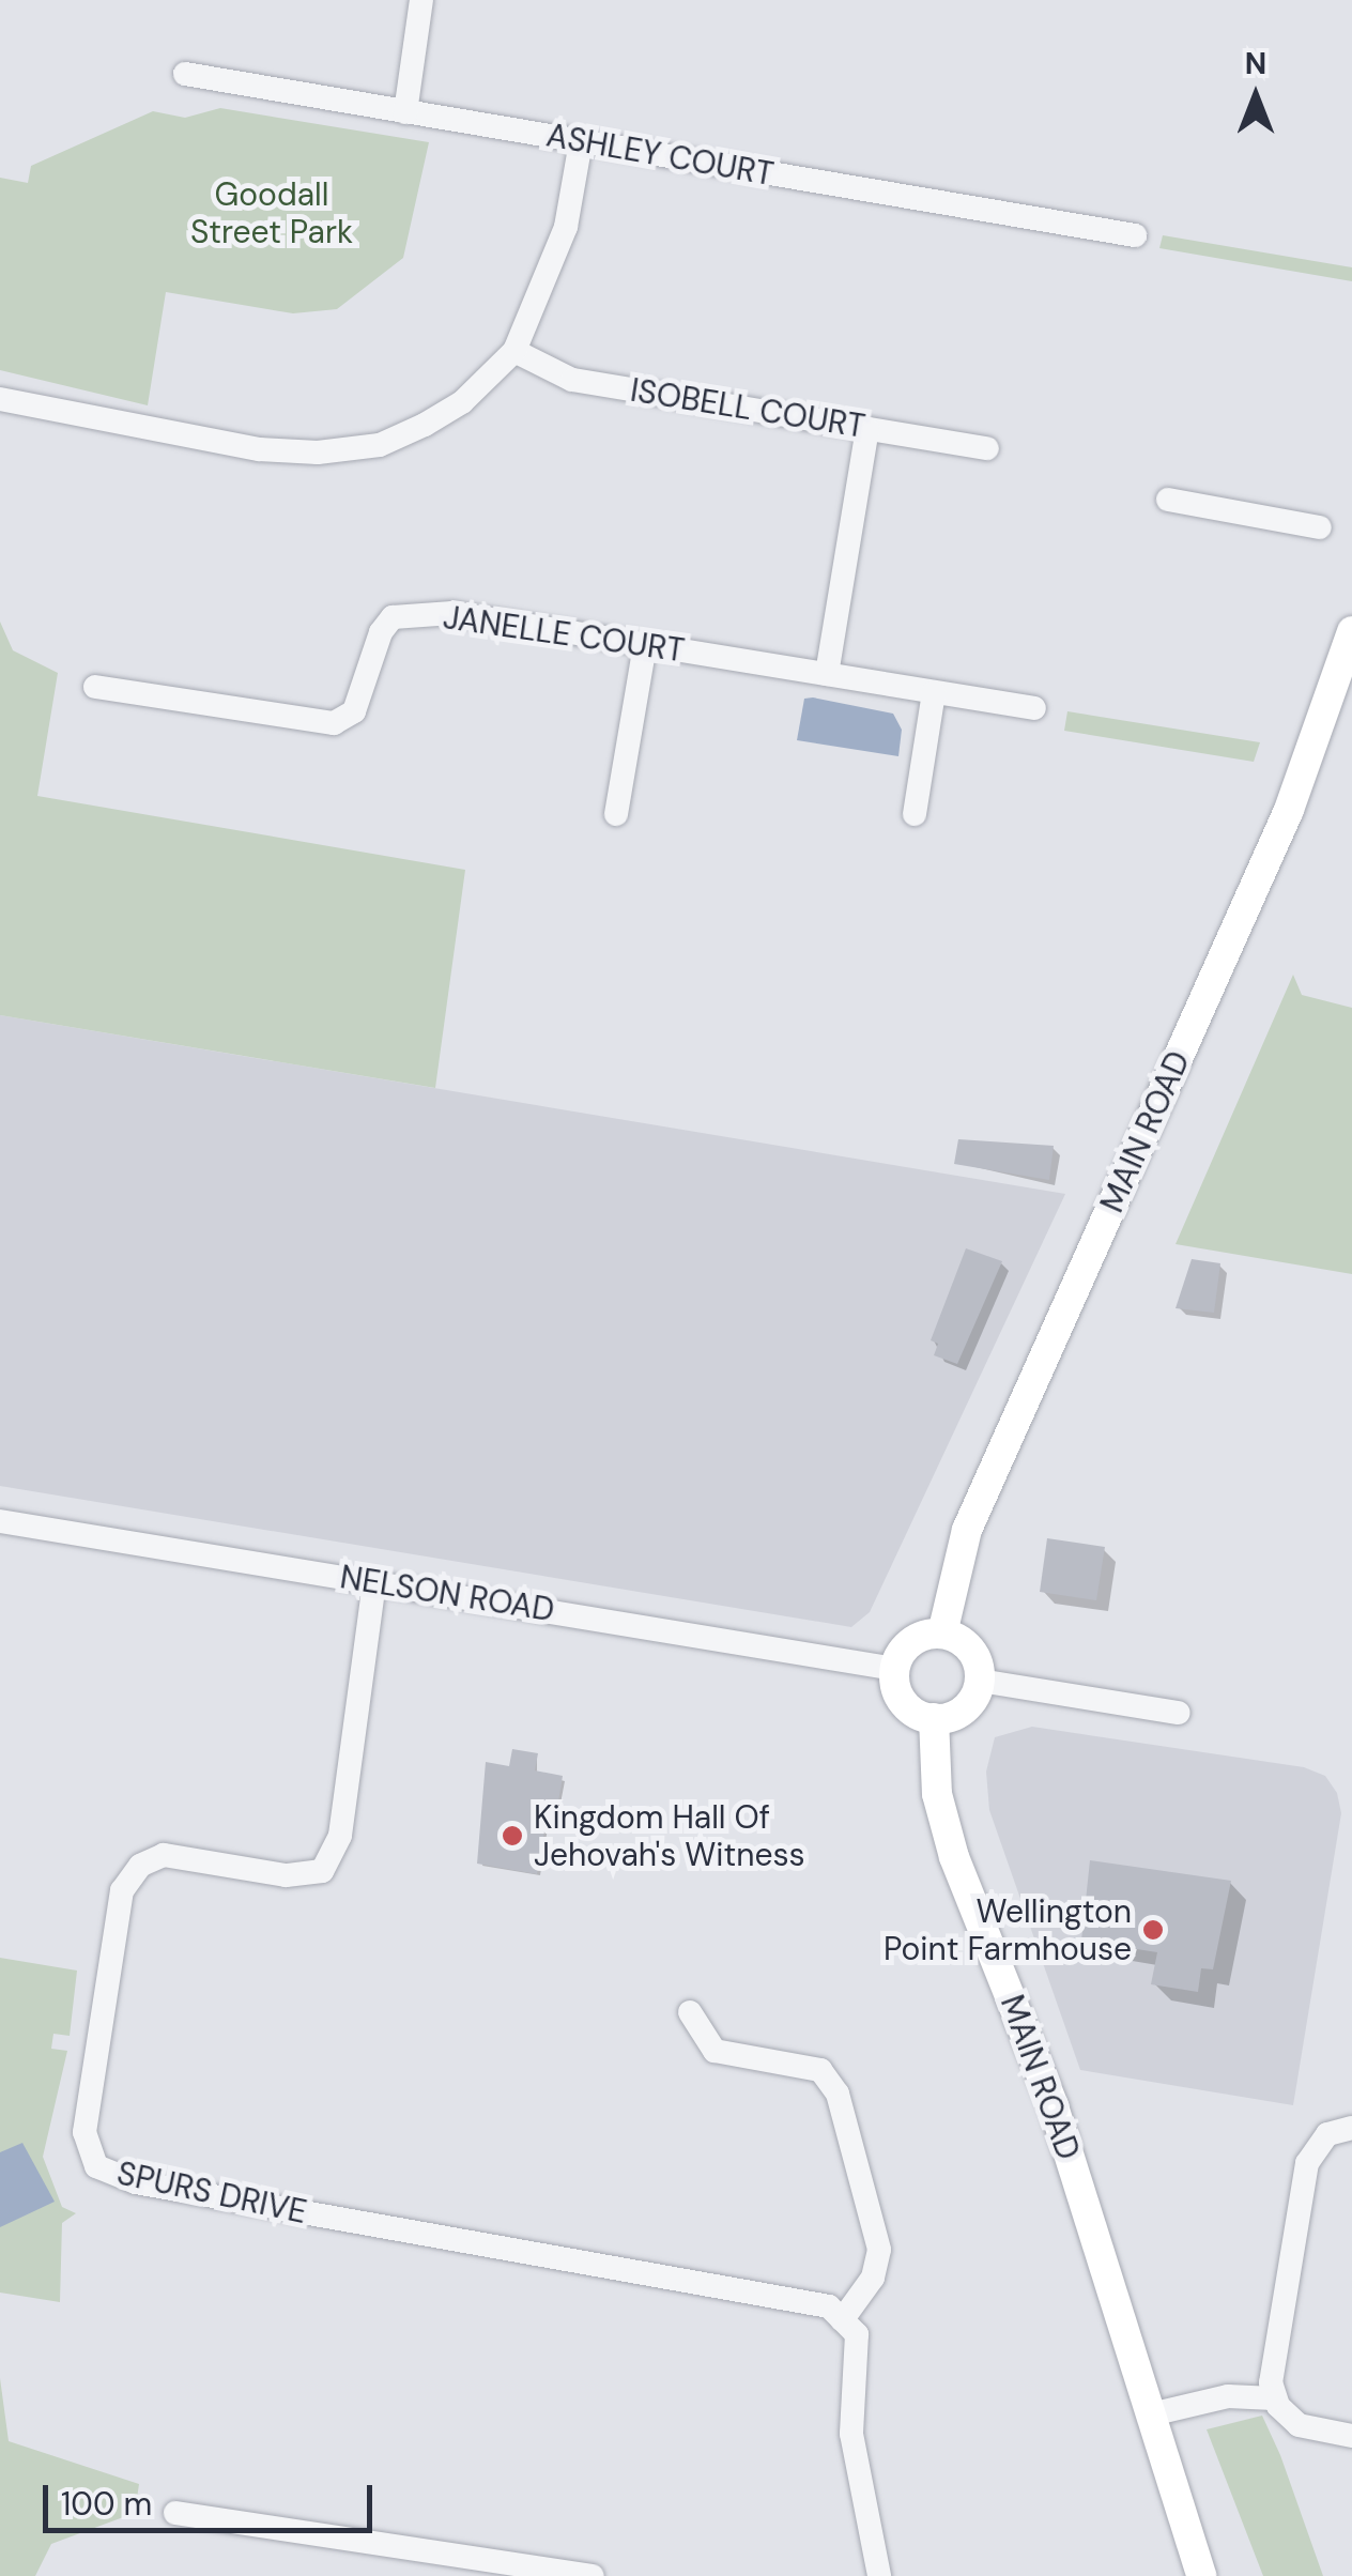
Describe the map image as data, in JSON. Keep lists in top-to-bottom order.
{
  "streets": {
    "main road": ["MAIN ROAD"],
    "street": [
      "ASHLEY COURT",
      "ISOBELL COURT",
      "JANELLE COURT",
      "NELSON ROAD",
      "SPURS DRIVE"
    ]
  },
  "crossings": [
    ["MAIN ROAD", "NELSON ROAD"],
    ["NELSON ROAD", "SPURS DRIVE"]
  ],
  "parks": ["Goodall Street Park"],
  "places": ["Kingdom Hall Of Jehovah's Witness", "Wellington Point Farmhouse"],
  "scale_bar": "100 m",
  "north": "top"
}
